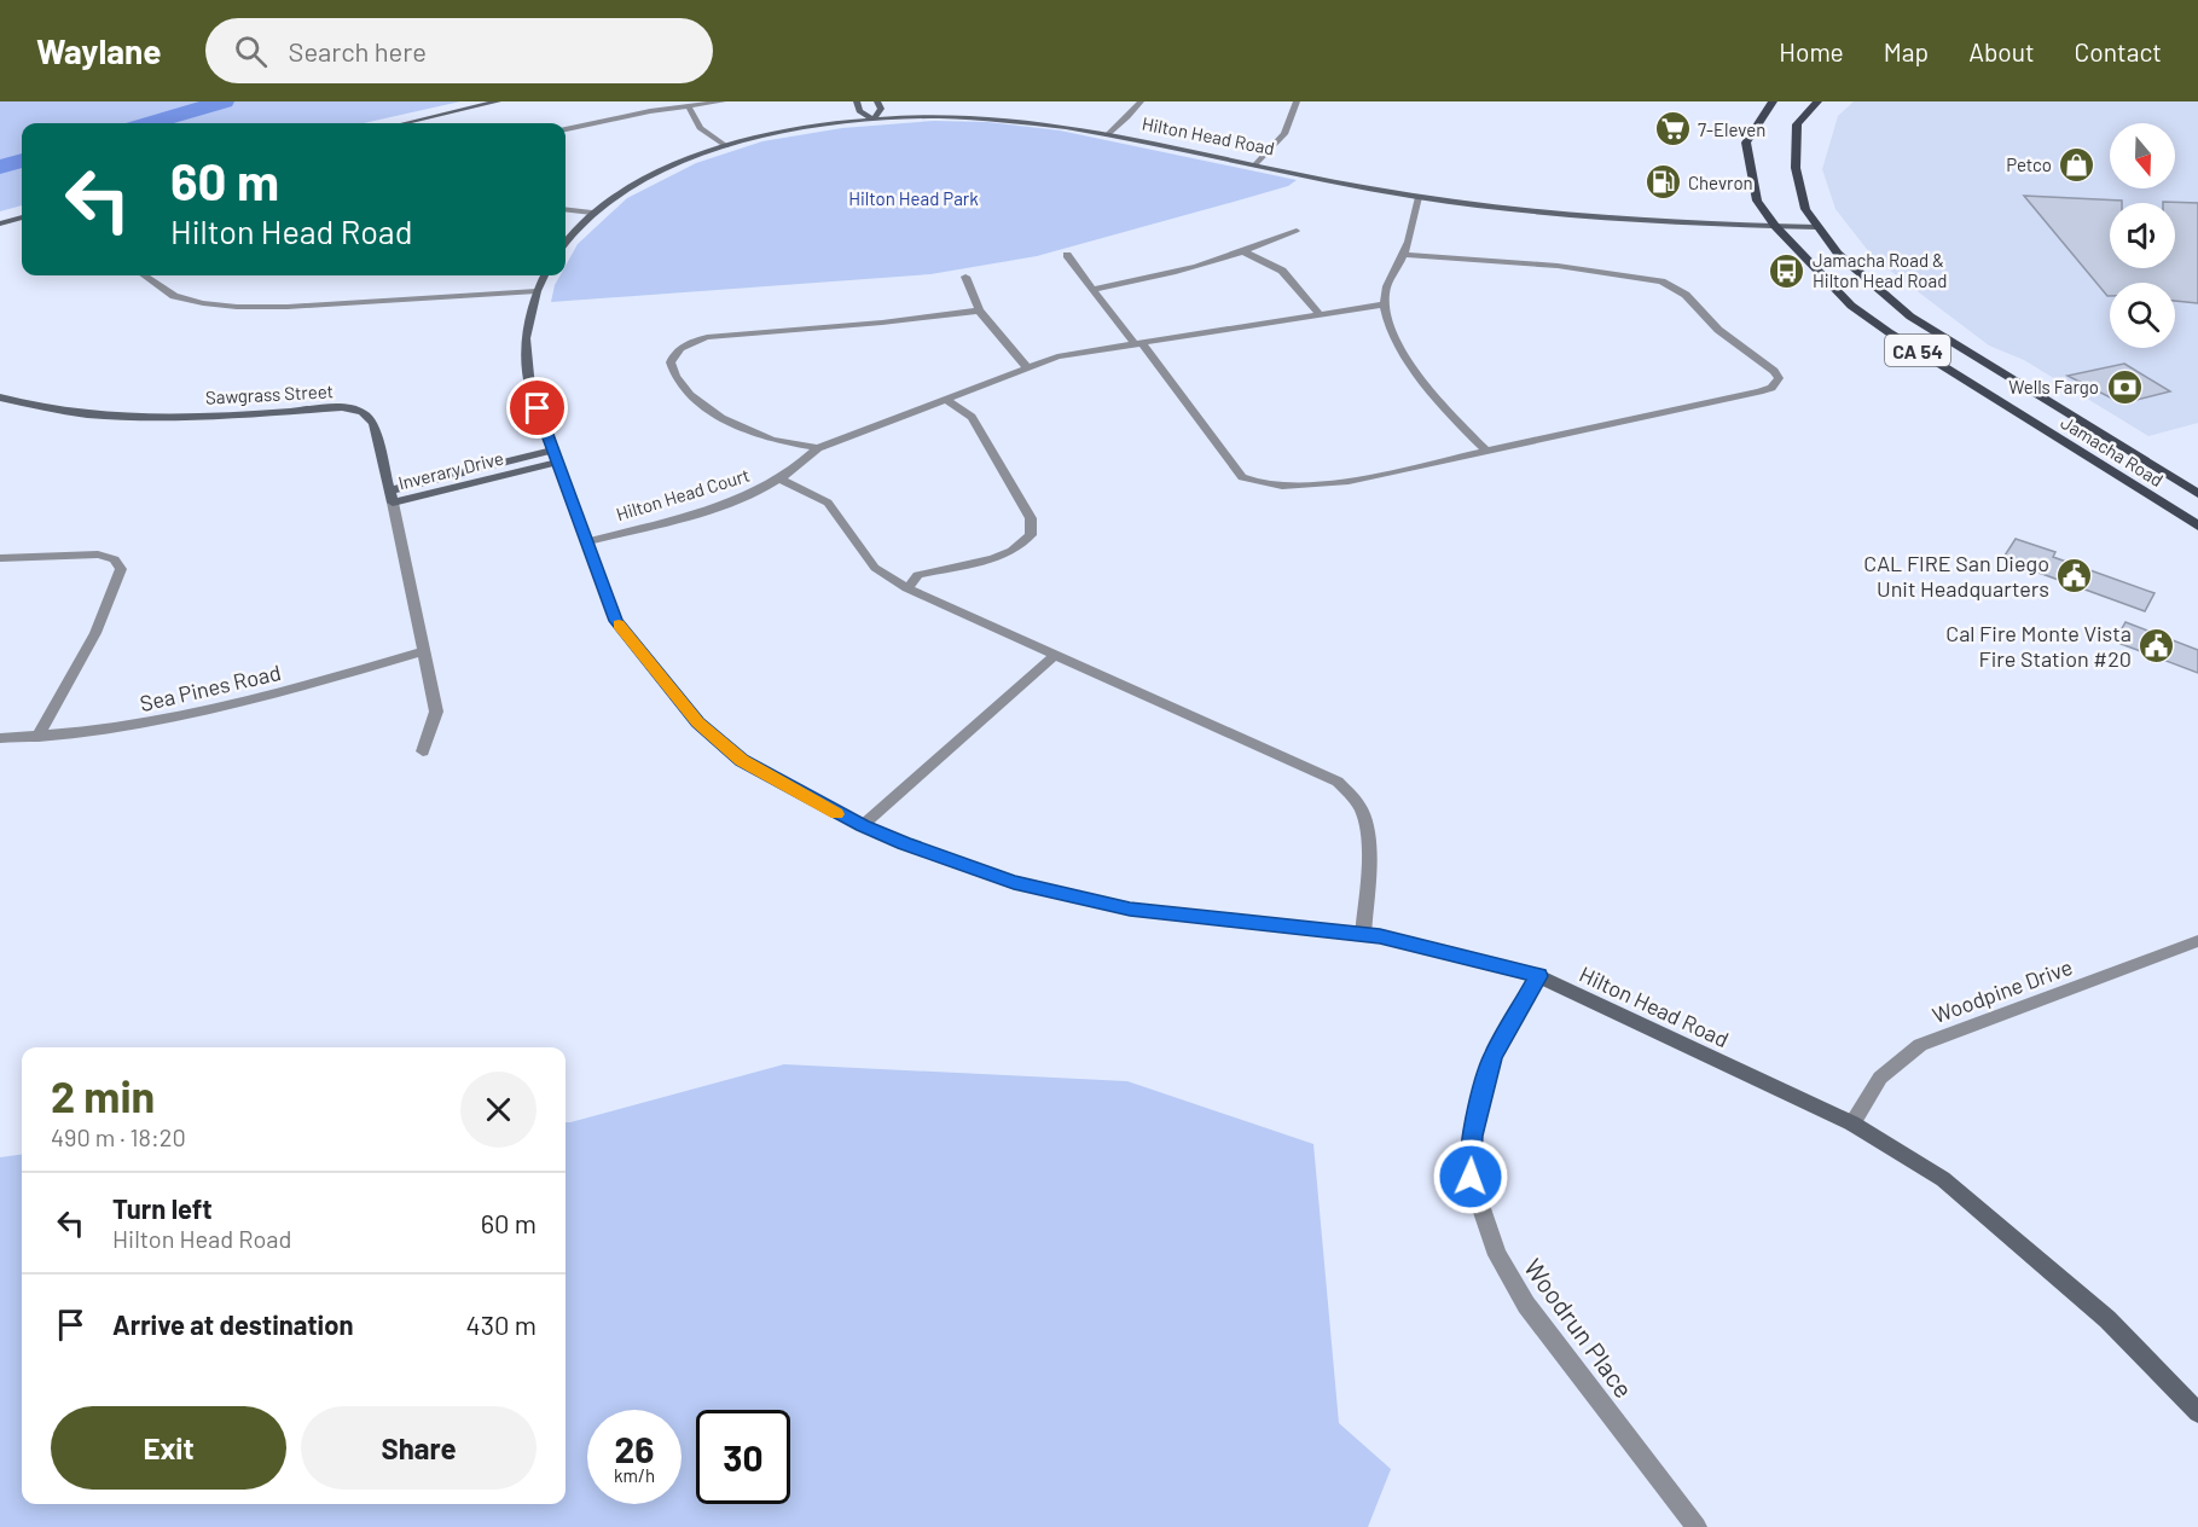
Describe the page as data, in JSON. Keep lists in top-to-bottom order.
{
  "streets": {
    "main road": ["CA 54", "Jamacha Road"],
    "street": [
      "Hilton Head Road",
      "Sawgrass Street",
      "Inverary Drive",
      "Hilton Head Court",
      "Sea Pines Road",
      "Woodpine Drive",
      "Woodrun Place"
    ]
  },
  "crossings": [
    ["Hilton Head Road", "Jamacha Road"],
    ["Hilton Head Road", "Inverary Drive"],
    ["Hilton Head Road", "Hilton Head Court"],
    ["Hilton Head Road", "Woodpine Drive"],
    ["Hilton Head Road", "Woodrun Place"],
    ["Sawgrass Street", "Inverary Drive"],
    ["Sawgrass Street", "Sea Pines Road"]
  ],
  "parks": ["Hilton Head Park"],
  "places": {
    "supermarket": ["7-Eleven"],
    "shop": ["Petco"],
    "fuel station": ["Chevron"],
    "bus stop": ["Jamacha Road & Hilton Head Road"],
    "bank": ["Wells Fargo"],
    "public building": ["CAL FIRE San Diego Unit Headquarters", "Cal Fire Monte Vista Fire Station #20"]
  },
  "north": "bottom",
  "page": {
    "header": "Waylane",
    "search": "Search here",
    "nav": [
      "Home",
      "Map",
      "About",
      "Contact"
    ],
    "turn": ["60 m", "Hilton Head Road"],
    "heading": ["2 min", "490 m · 18:20"],
    "list": [
      {
        "name": "Turn left",
        "note": "Hilton Head Road",
        "value": "60 m"
      },
      {
        "name": "Arrive at destination",
        "value": "430 m"
      }
    ],
    "buttons": ["Exit", "Share"],
    "speed": "26 km/h",
    "limit": "30"
  }
}
